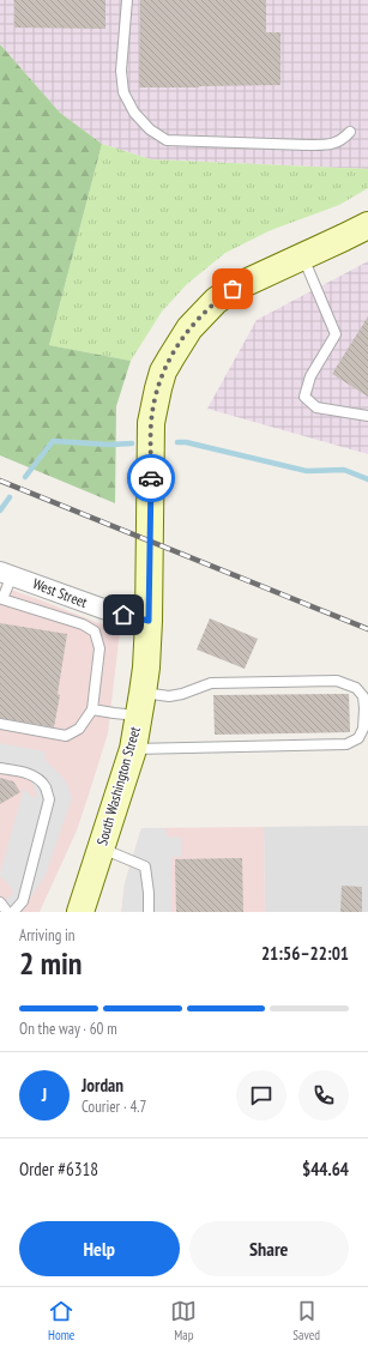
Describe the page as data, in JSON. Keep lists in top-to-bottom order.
{
  "streets": {
    "main road": ["South Washington Street"],
    "street": ["West Street"]
  },
  "crossings": [
    ["West Street", "South Washington Street"]
  ],
  "page": {
    "heading": ["2 min", "Arriving in", "21:56–22:01"],
    "panel": [
      "Jordan",
      "Courier · 4.7",
      "Order #6318",
      "$44.64"
    ],
    "bar": "On the way · 60 m",
    "round": "J",
    "buttons": ["Help", "Share"],
    "tabs": ["Home", "Map", "Saved"]
  }
}
